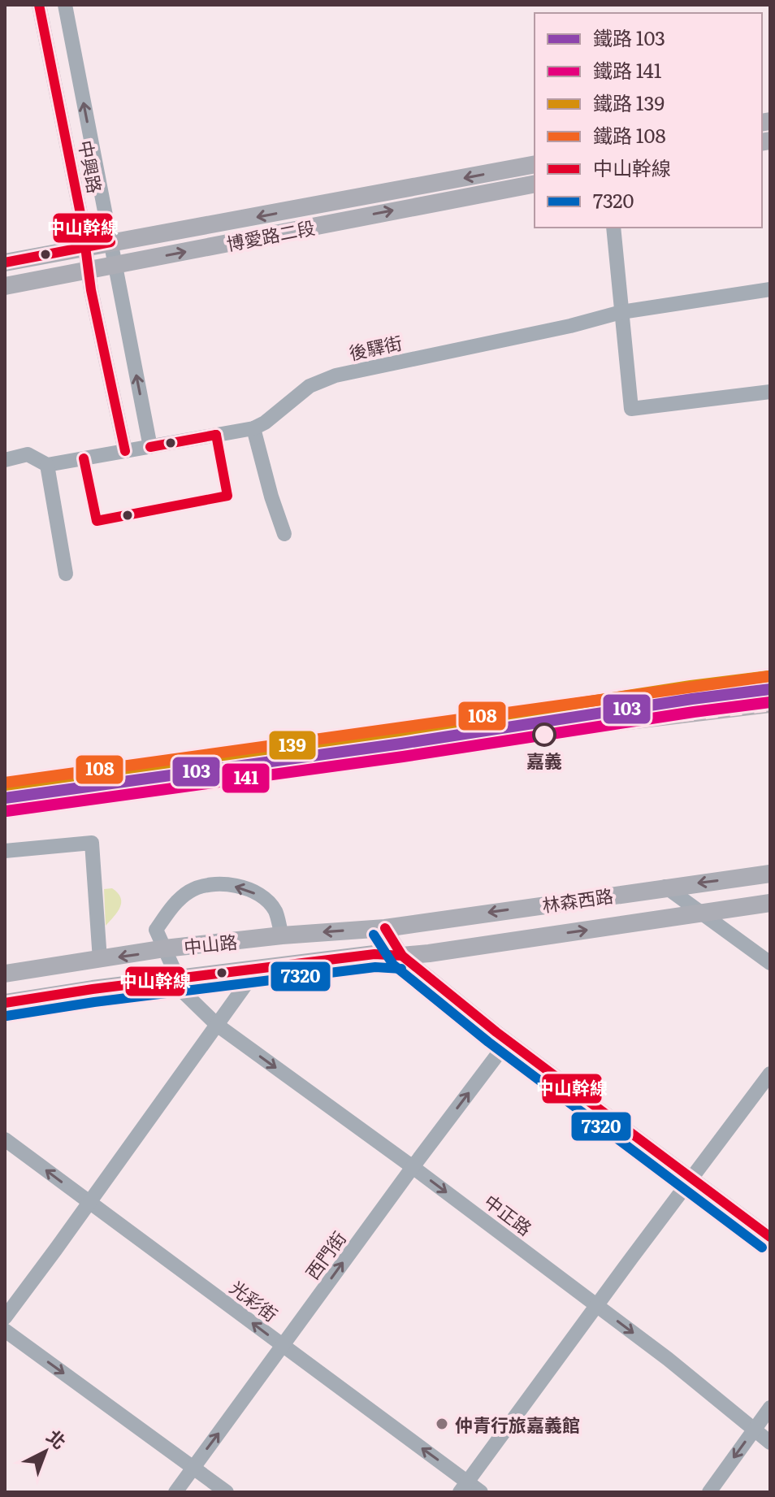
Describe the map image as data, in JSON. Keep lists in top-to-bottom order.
{
  "streets": {
    "main road": ["博愛路二段", "林森西路", "中山路"],
    "street": [
      "中興路",
      "後驛街",
      "中正路",
      "西門街",
      "光彩街"
    ]
  },
  "crossings": [
    ["中興路", "博愛路二段"],
    ["中興路", "後驛街"],
    ["林森西路", "中山路"],
    ["中山路", "中正路"],
    ["中正路", "西門街"],
    ["西門街", "光彩街"]
  ],
  "one_way": ["中正路", "西門街", "光彩街"],
  "places": ["嘉義", "仲青行旅嘉義館"],
  "lines": [
    "transit line 中山幹線",
    "rail line 139",
    "rail line 108",
    "rail line 103",
    "rail line 141",
    "transit line 7320"
  ],
  "legend": [
    "鐵路 103",
    "鐵路 141",
    "鐵路 139",
    "鐵路 108",
    "中山幹線",
    "7320"
  ],
  "north": "top right"
}
